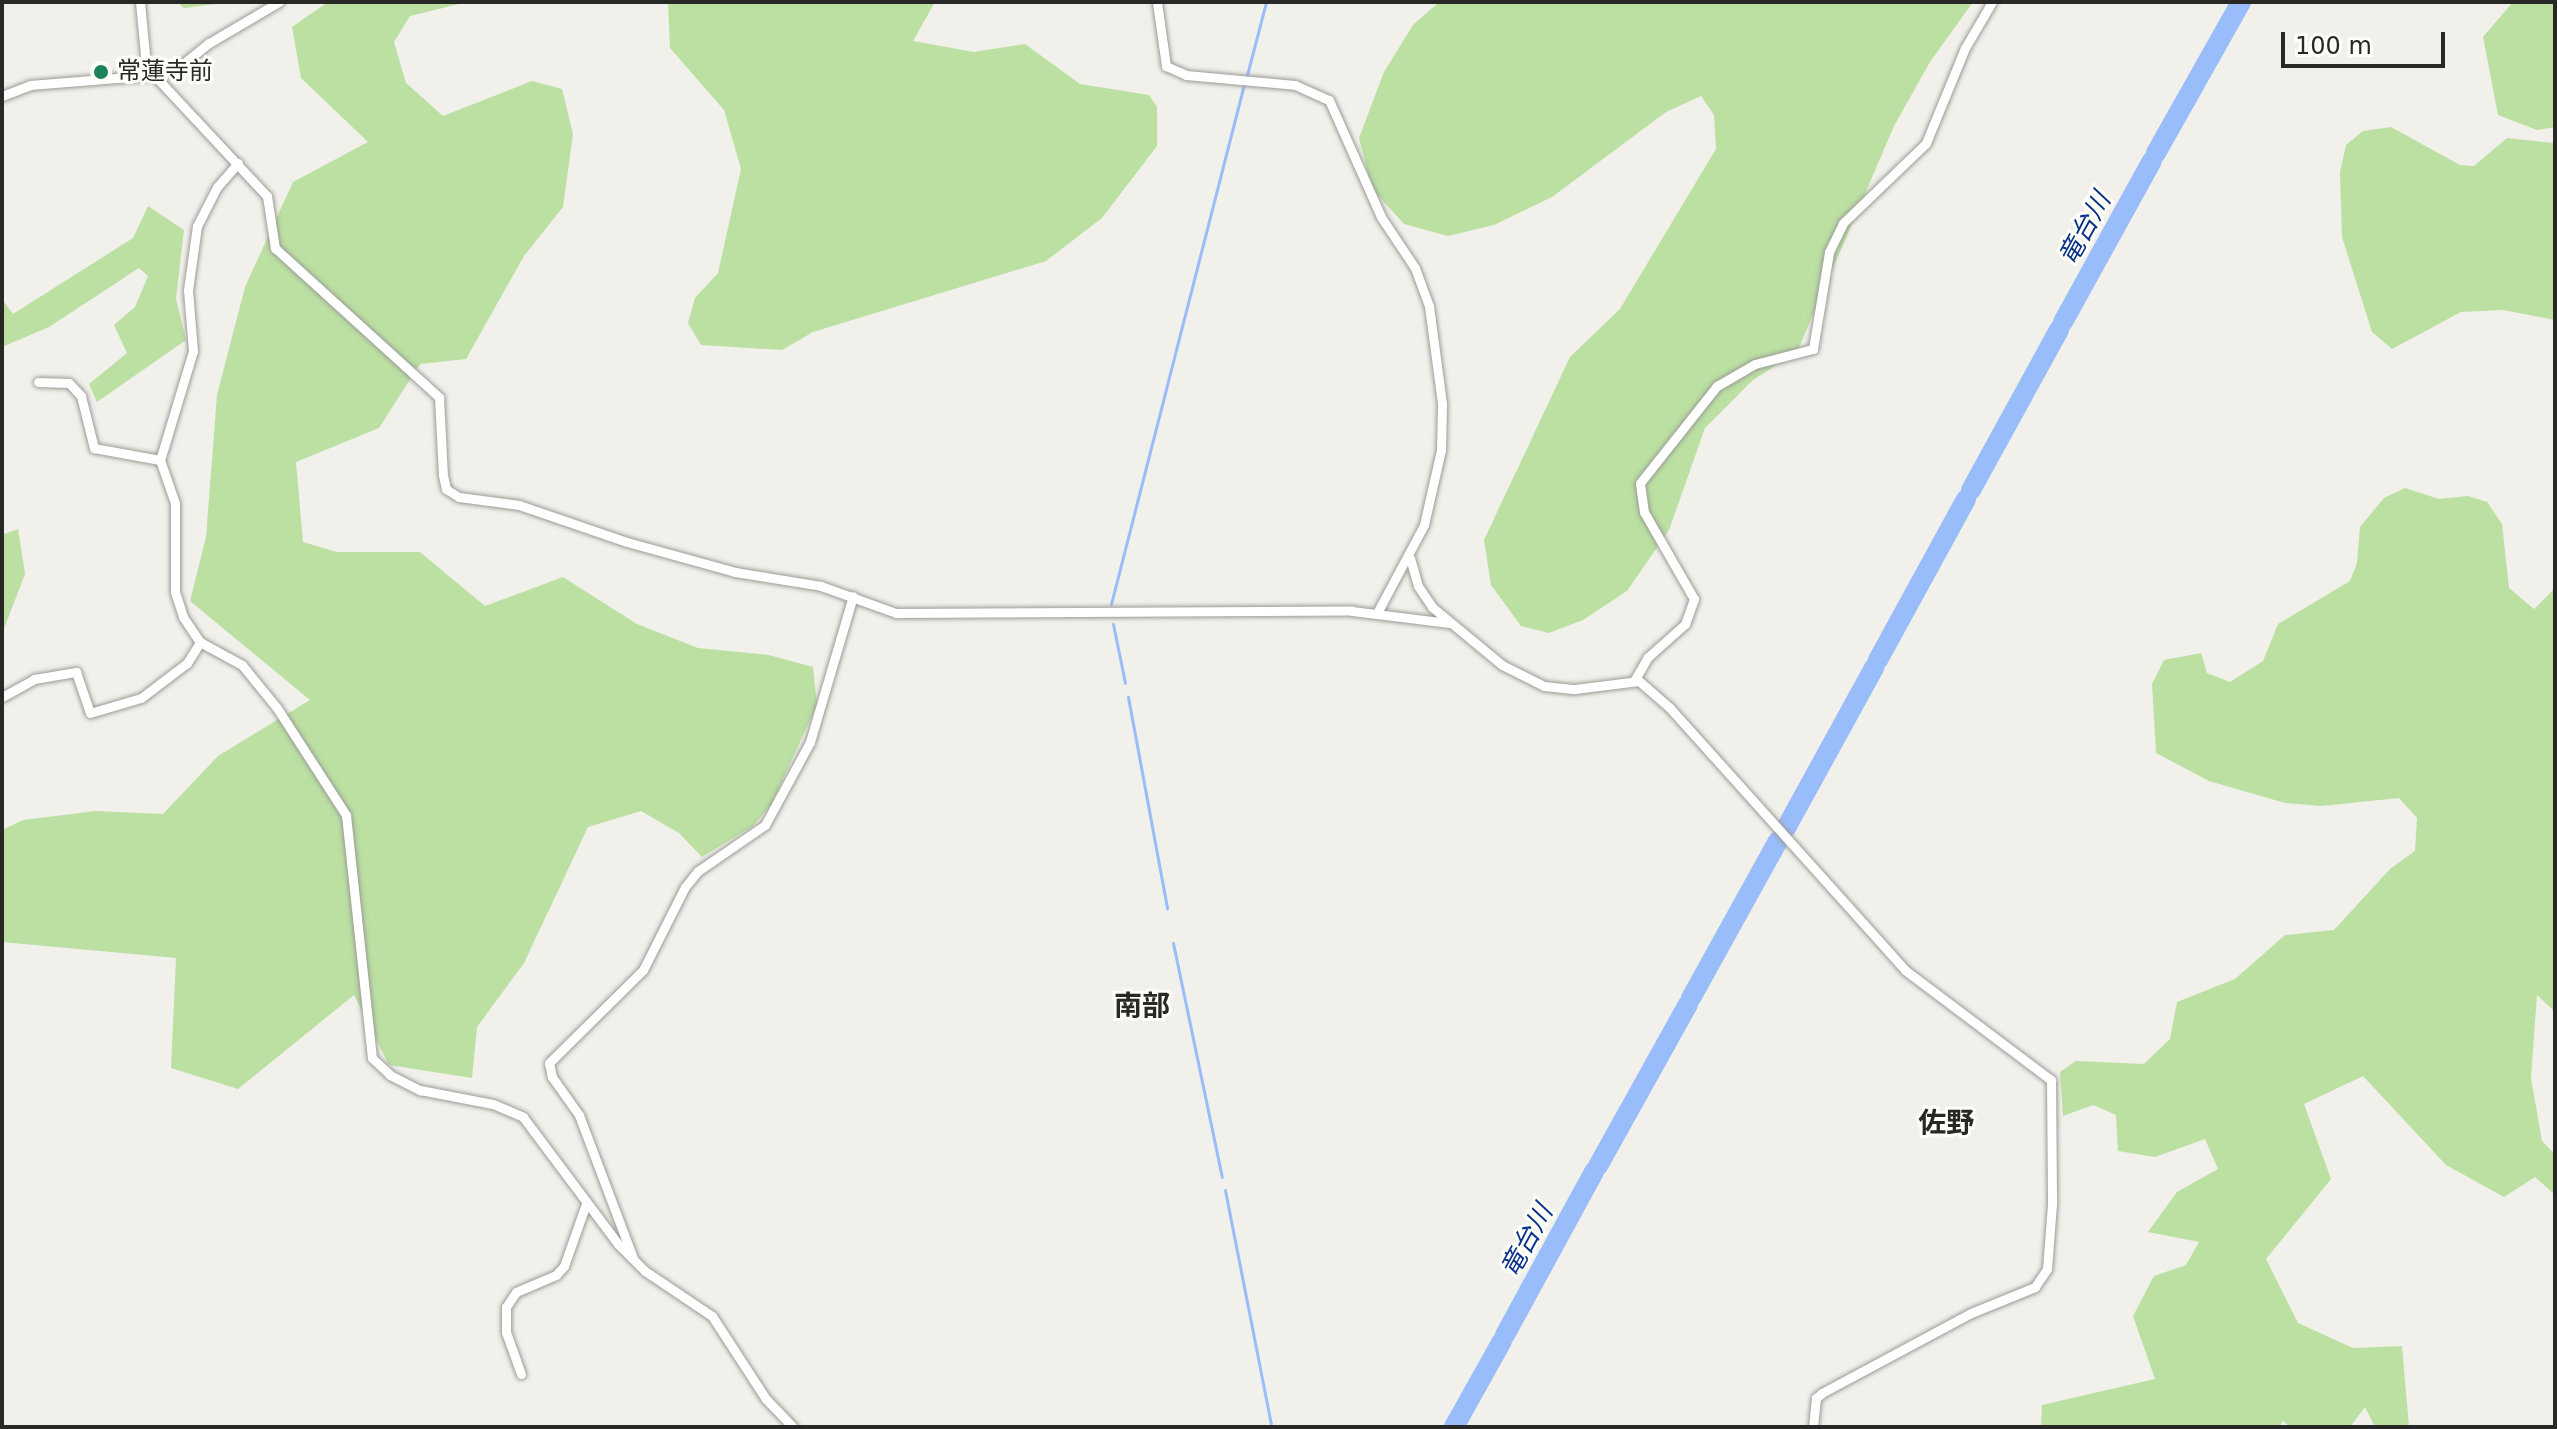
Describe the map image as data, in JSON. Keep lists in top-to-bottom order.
{
  "districts": ["南部", "佐野"],
  "water": ["竜台川"],
  "places": ["常蓮寺前"],
  "scale_bar": "100 m"
}
